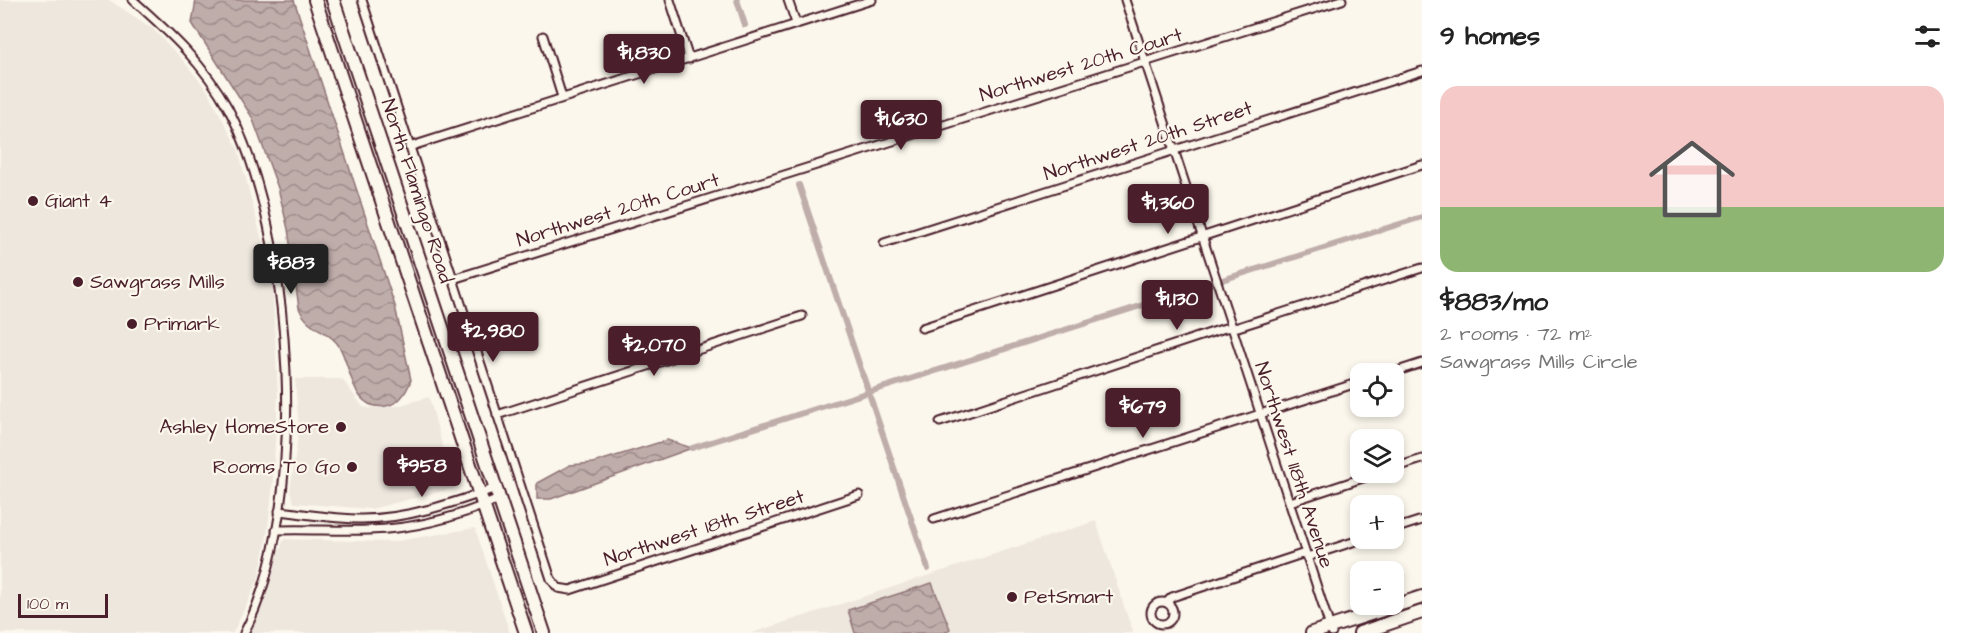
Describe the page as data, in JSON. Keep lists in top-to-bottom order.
{
  "streets": {
    "highway": ["North Flamingo Road"],
    "street": [
      "Northwest 20th Court",
      "Northwest 20th Street",
      "Northwest 118th Avenue",
      "Northwest 18th Street"
    ]
  },
  "crossings": [
    ["Northwest 20th Court", "Northwest 118th Avenue"],
    ["Northwest 20th Street", "Northwest 118th Avenue"]
  ],
  "places": [
    "Giant 4",
    "Sawgrass Mills",
    "Primark",
    "Ashley HomeStore",
    "Rooms To Go",
    "PetSmart"
  ],
  "scale_bar": "100 m",
  "page": {
    "heading": "9 homes",
    "price": [
      "$1,830",
      "$1,630",
      "$1,360",
      "$883",
      "$1,130",
      "$2,980",
      "$2,070",
      "$679",
      "$958"
    ],
    "list": [
      {
        "name": "$883/mo",
        "note": "2 rooms · 72 m² · Sawgrass Mills Circle"
      }
    ],
    "map_buttons": ["+", "−"],
    "scale": "100 m"
  }
}
